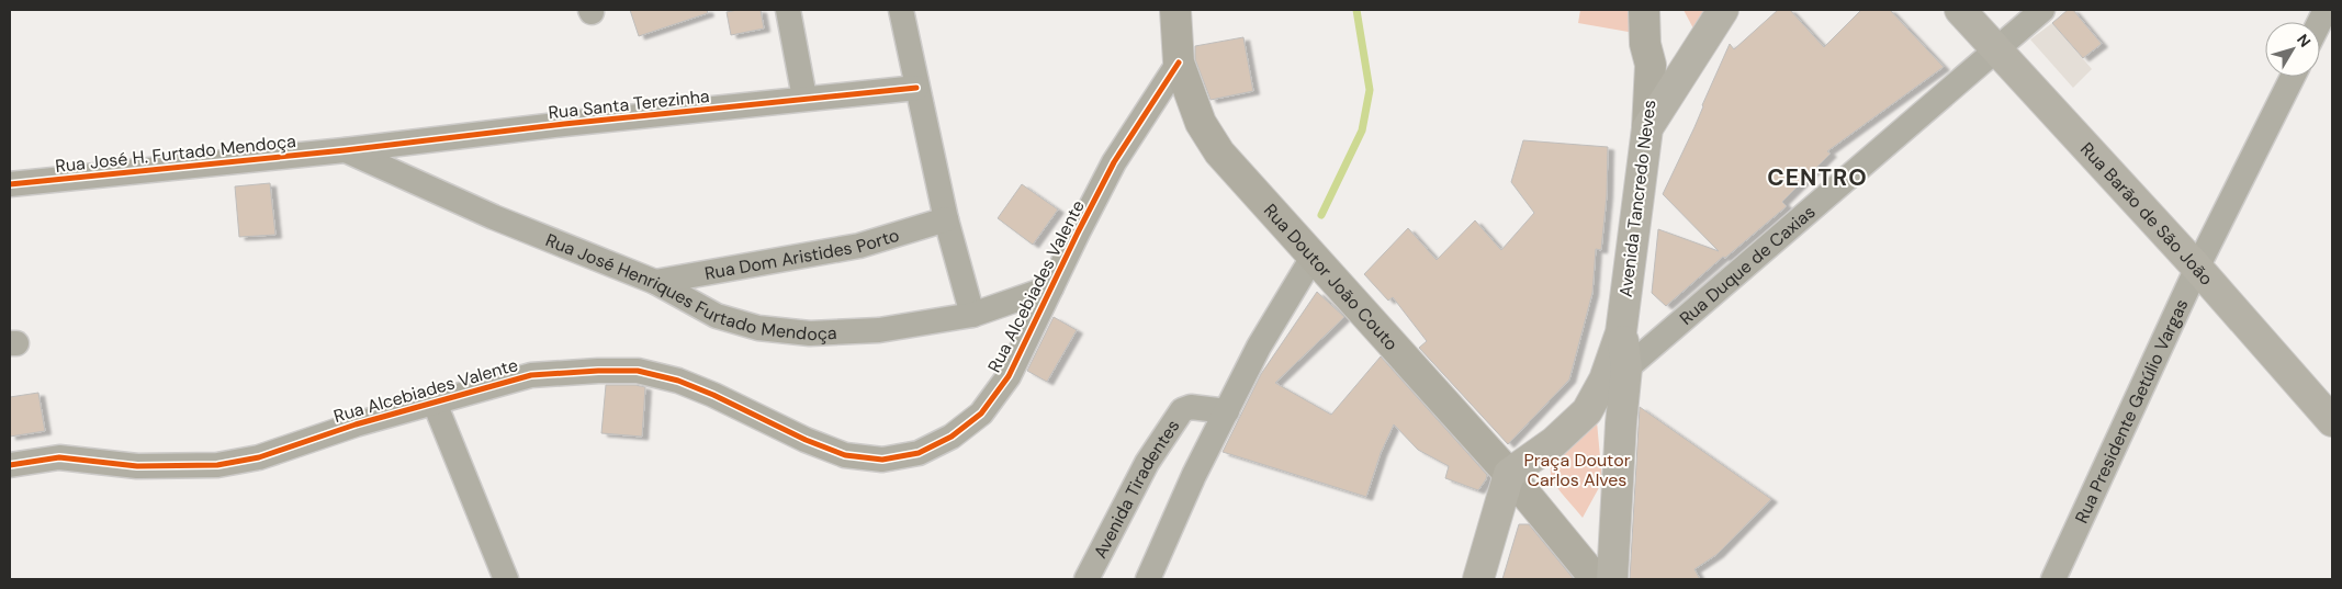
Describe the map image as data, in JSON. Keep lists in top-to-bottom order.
{
  "streets": {
    "main road": ["Avenida Tancredo Neves", "Rua Barão de São João", "Rua Doutor João Couto"],
    "street": [
      "Rua Santa Terezinha",
      "Rua José H. Furtado Mendoça",
      "Rua Dom Aristides Porto",
      "Rua Duque de Caxias",
      "Rua José Henriques Furtado Mendoça",
      "Rua Alcebiades Valente",
      "Rua Presidente Getúlio Vargas",
      "Avenida Tiradentes"
    ]
  },
  "crossings": [
    ["Rua Santa Terezinha", "Rua José H. Furtado Mendoça"],
    ["Rua Santa Terezinha", "Rua José Henriques Furtado Mendoça"],
    ["Rua José H. Furtado Mendoça", "Rua José Henriques Furtado Mendoça"],
    ["Rua Barão de São João", "Rua Duque de Caxias"],
    ["Rua Barão de São João", "Rua Presidente Getúlio Vargas"],
    ["Rua Dom Aristides Porto", "Rua José Henriques Furtado Mendoça"],
    ["Rua Doutor João Couto", "Rua Alcebiades Valente"],
    ["Rua José Henriques Furtado Mendoça", "Rua Alcebiades Valente"]
  ],
  "districts": ["CENTRO"],
  "parks": ["Praça Doutor Carlos Alves"],
  "north": "top right"
}
